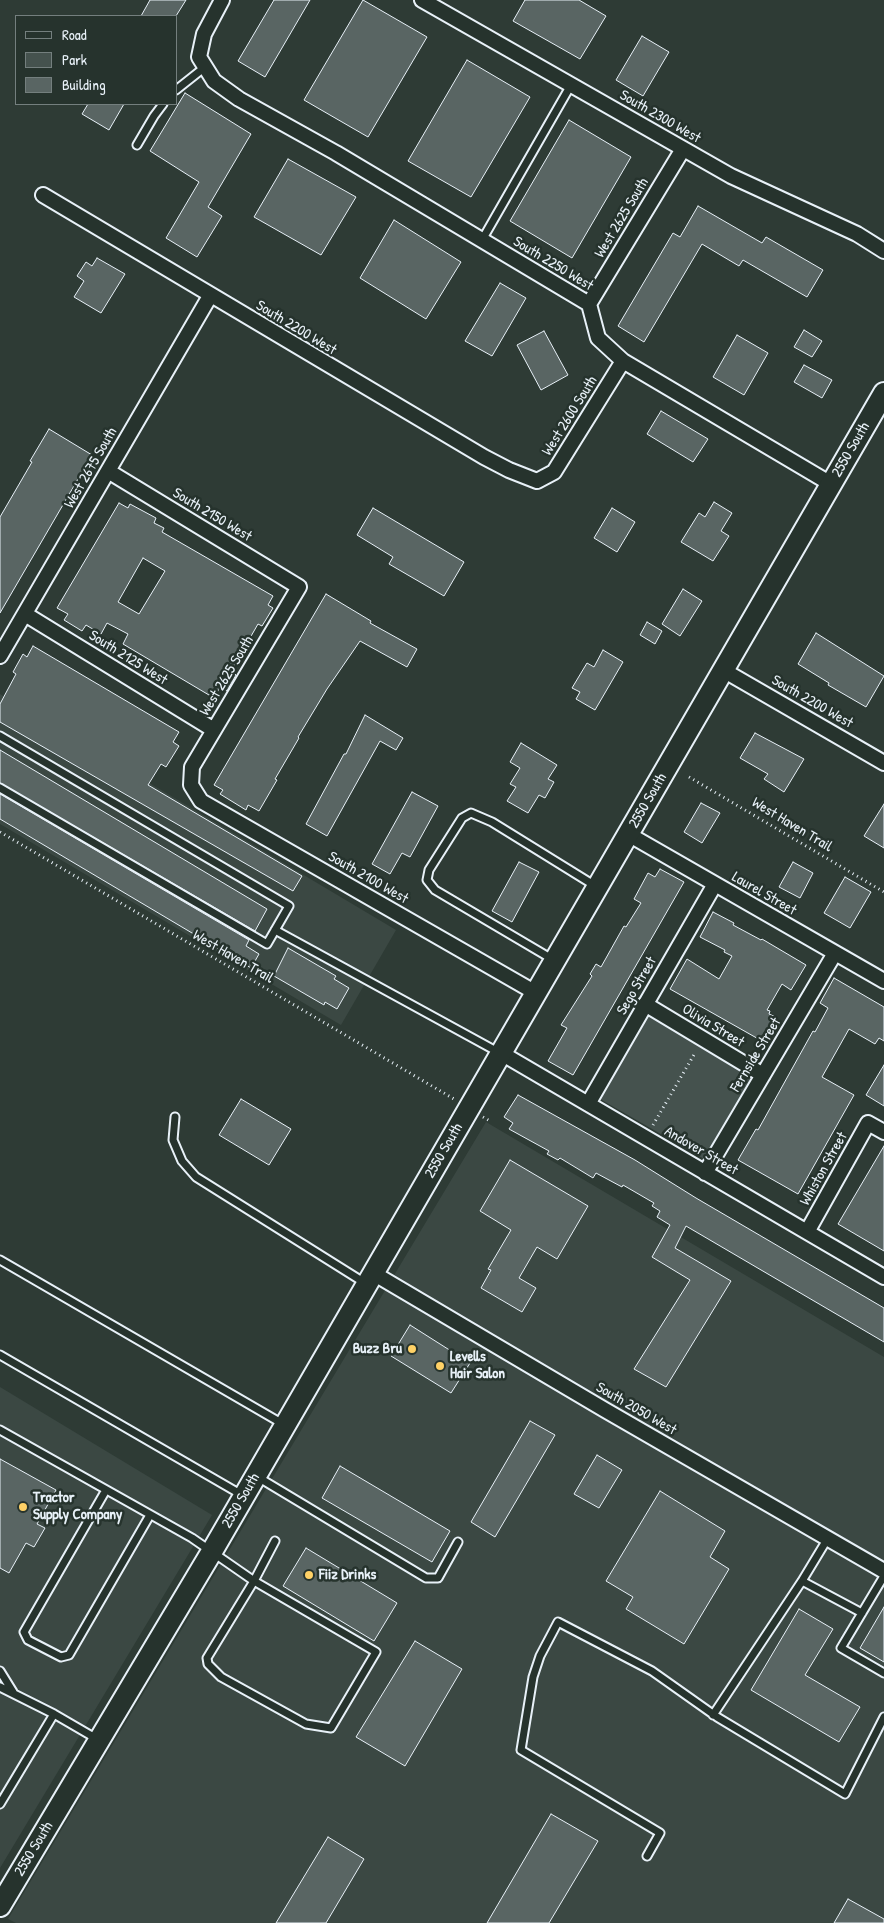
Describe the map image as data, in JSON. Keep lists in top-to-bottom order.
{
  "streets": {
    "street": [
      "South 2300 West",
      "West 2625 South",
      "South 2250 West",
      "South 2200 West",
      "West 2600 South",
      "2550 South",
      "West 2675 South",
      "South 2150 West",
      "South 2125 West",
      "South 2100 West",
      "Laurel Street",
      "Sego Street",
      "Olivia Street",
      "Fernside Street",
      "Andover Street",
      "Whiston Street",
      "South 2050 West"
    ],
    "path": ["West Haven Trail"]
  },
  "crossings": [
    ["South 2300 West", "West 2625 South"],
    ["West 2625 South", "South 2250 West"],
    ["West 2625 South", "South 2150 West"],
    ["West 2625 South", "South 2125 West"],
    ["West 2625 South", "South 2100 West"],
    ["South 2250 West", "West 2600 South"],
    ["South 2250 West", "2550 South"],
    ["South 2200 West", "West 2600 South"],
    ["South 2200 West", "2550 South"],
    ["South 2200 West", "West 2675 South"],
    ["2550 South", "South 2100 West"],
    ["2550 South", "Laurel Street"],
    ["2550 South", "Andover Street"],
    ["2550 South", "South 2050 West"],
    ["West 2675 South", "South 2150 West"],
    ["West 2675 South", "South 2125 West"],
    ["Laurel Street", "Sego Street"],
    ["Laurel Street", "Fernside Street"],
    ["Sego Street", "Olivia Street"],
    ["Sego Street", "Andover Street"],
    ["Olivia Street", "Fernside Street"],
    ["Fernside Street", "Andover Street"],
    ["Andover Street", "Whiston Street"]
  ],
  "places": [
    "Buzz Bru",
    "Levells Hair Salon",
    "Tractor Supply Company",
    "Fiiz Drinks"
  ],
  "legend": ["Road", "Park", "Building"]
}
